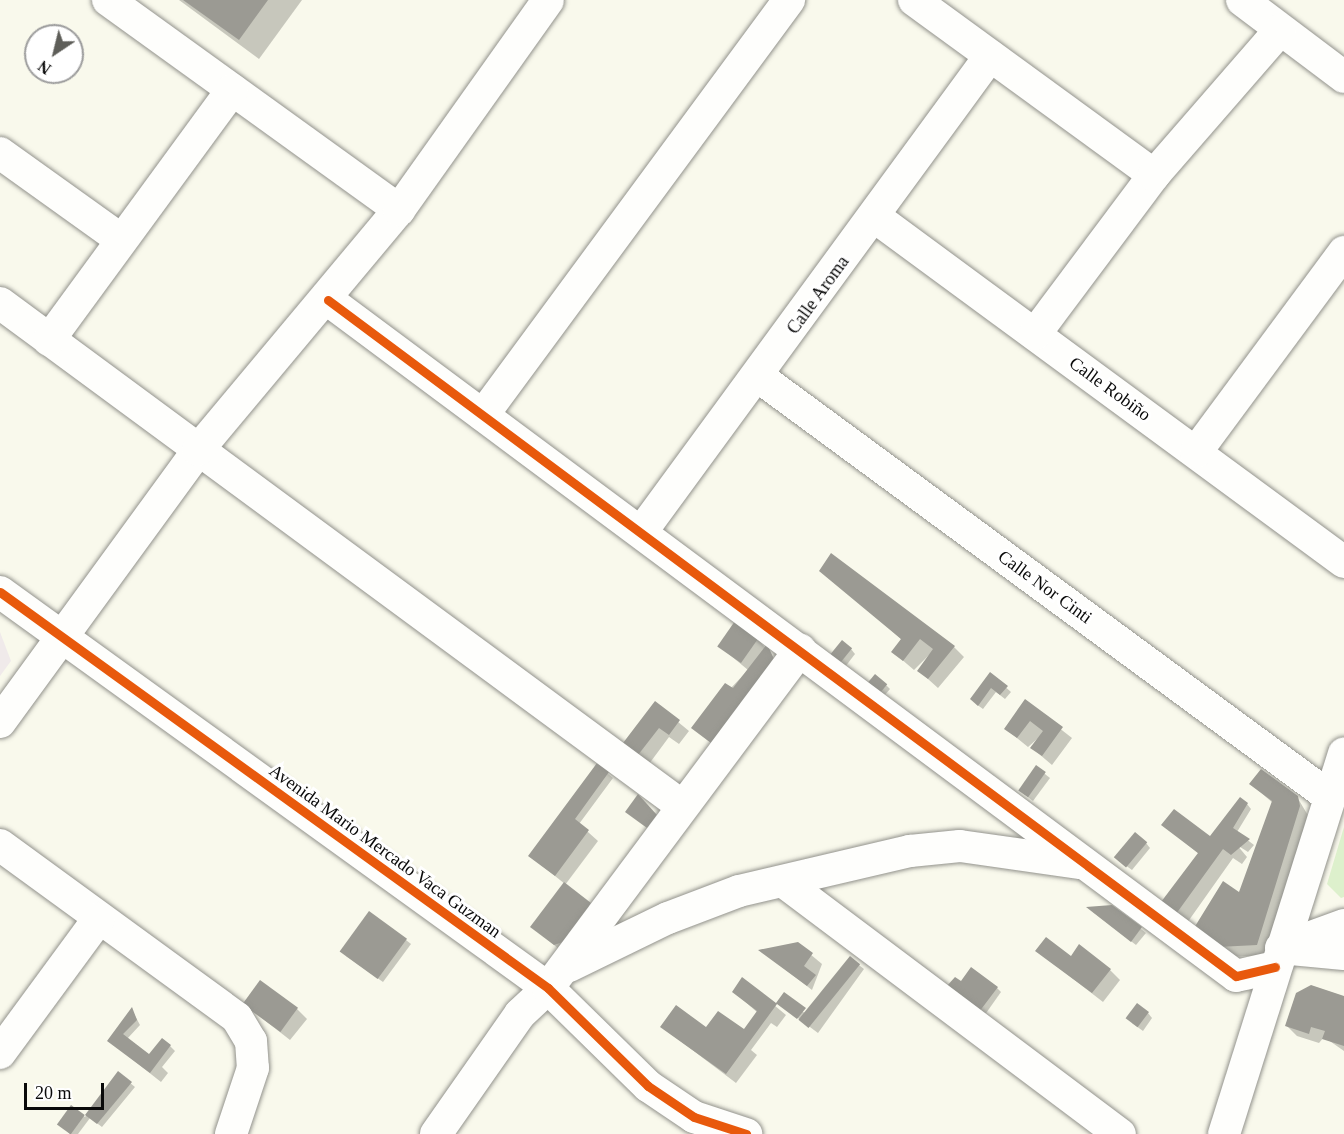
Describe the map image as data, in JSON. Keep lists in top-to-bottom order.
{
  "streets": {
    "street": [
      "Calle Aroma",
      "Calle Robiño",
      "Calle Nor Cinti",
      "Avenida Mario Mercado Vaca Guzman"
    ]
  },
  "crossings": [
    ["Calle Aroma", "Calle Robiño"],
    ["Calle Aroma", "Calle Nor Cinti"]
  ],
  "scale_bar": "20 m",
  "north": "bottom left"
}
